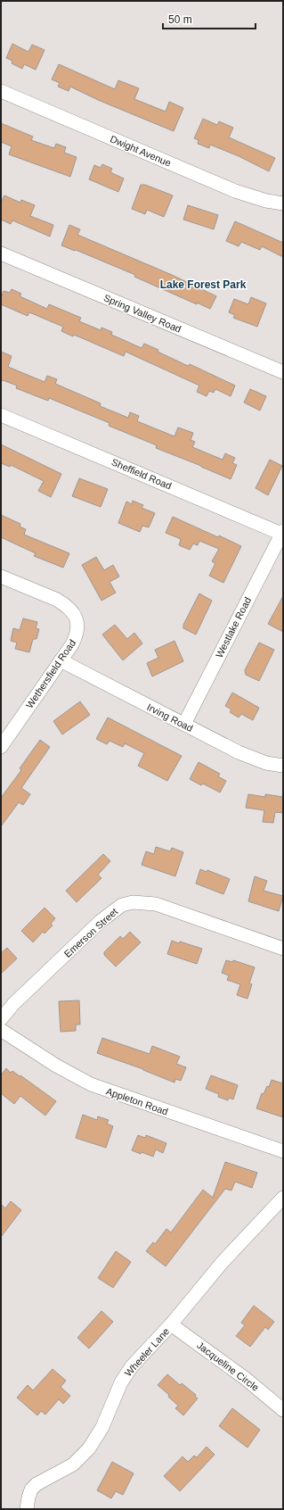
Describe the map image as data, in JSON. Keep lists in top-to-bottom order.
{
  "streets": {
    "street": [
      "Dwight Avenue",
      "Spring Valley Road",
      "Sheffield Road",
      "Westlake Road",
      "Wethersfield Road",
      "Irving Road",
      "Emerson Street",
      "Appleton Road",
      "Wheeler Lane",
      "Jacqueline Circle"
    ]
  },
  "crossings": [
    ["Sheffield Road", "Westlake Road"],
    ["Westlake Road", "Irving Road"],
    ["Wethersfield Road", "Irving Road"],
    ["Wheeler Lane", "Jacqueline Circle"]
  ],
  "districts": ["Lake Forest Park"],
  "scale_bar": "50 m"
}
